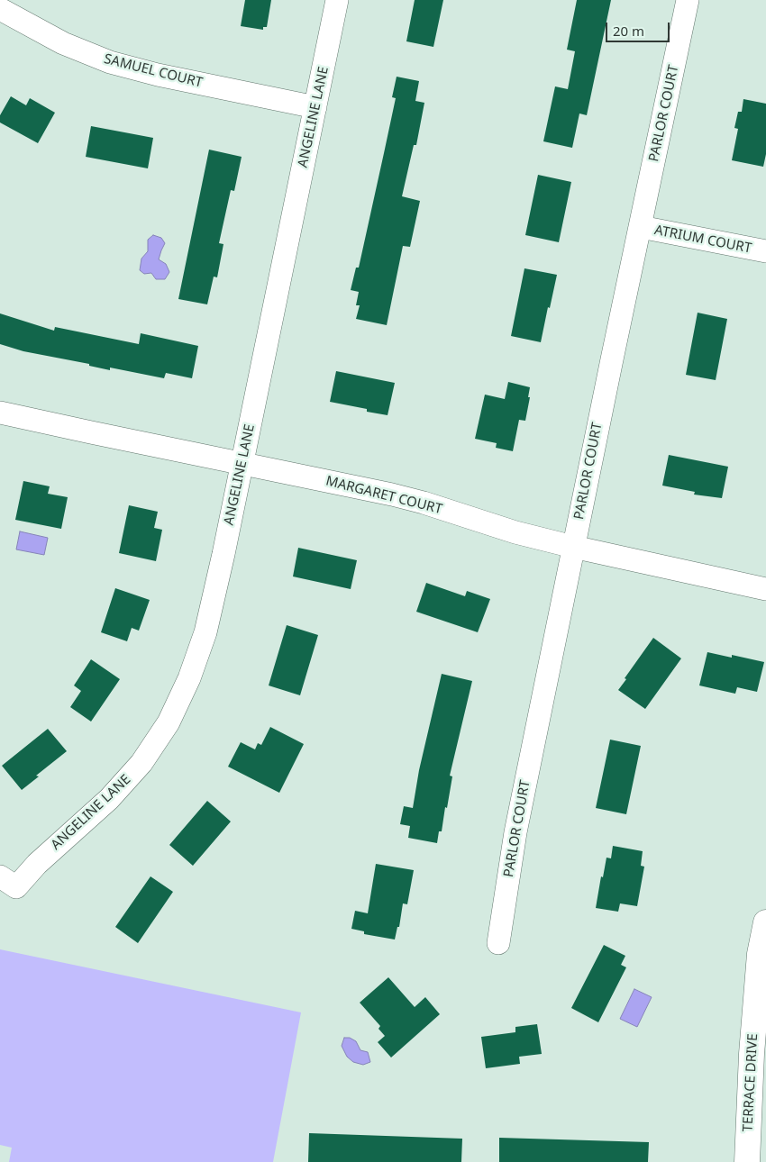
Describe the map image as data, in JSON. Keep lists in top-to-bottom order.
{
  "streets": {
    "street": [
      "SAMUEL COURT",
      "PARLOR COURT",
      "ANGELINE LANE",
      "ATRIUM COURT",
      "MARGARET COURT",
      "TERRACE DRIVE"
    ]
  },
  "crossings": [
    ["SAMUEL COURT", "ANGELINE LANE"],
    ["PARLOR COURT", "ATRIUM COURT"],
    ["PARLOR COURT", "MARGARET COURT"],
    ["ANGELINE LANE", "MARGARET COURT"]
  ],
  "scale_bar": "20 m"
}
